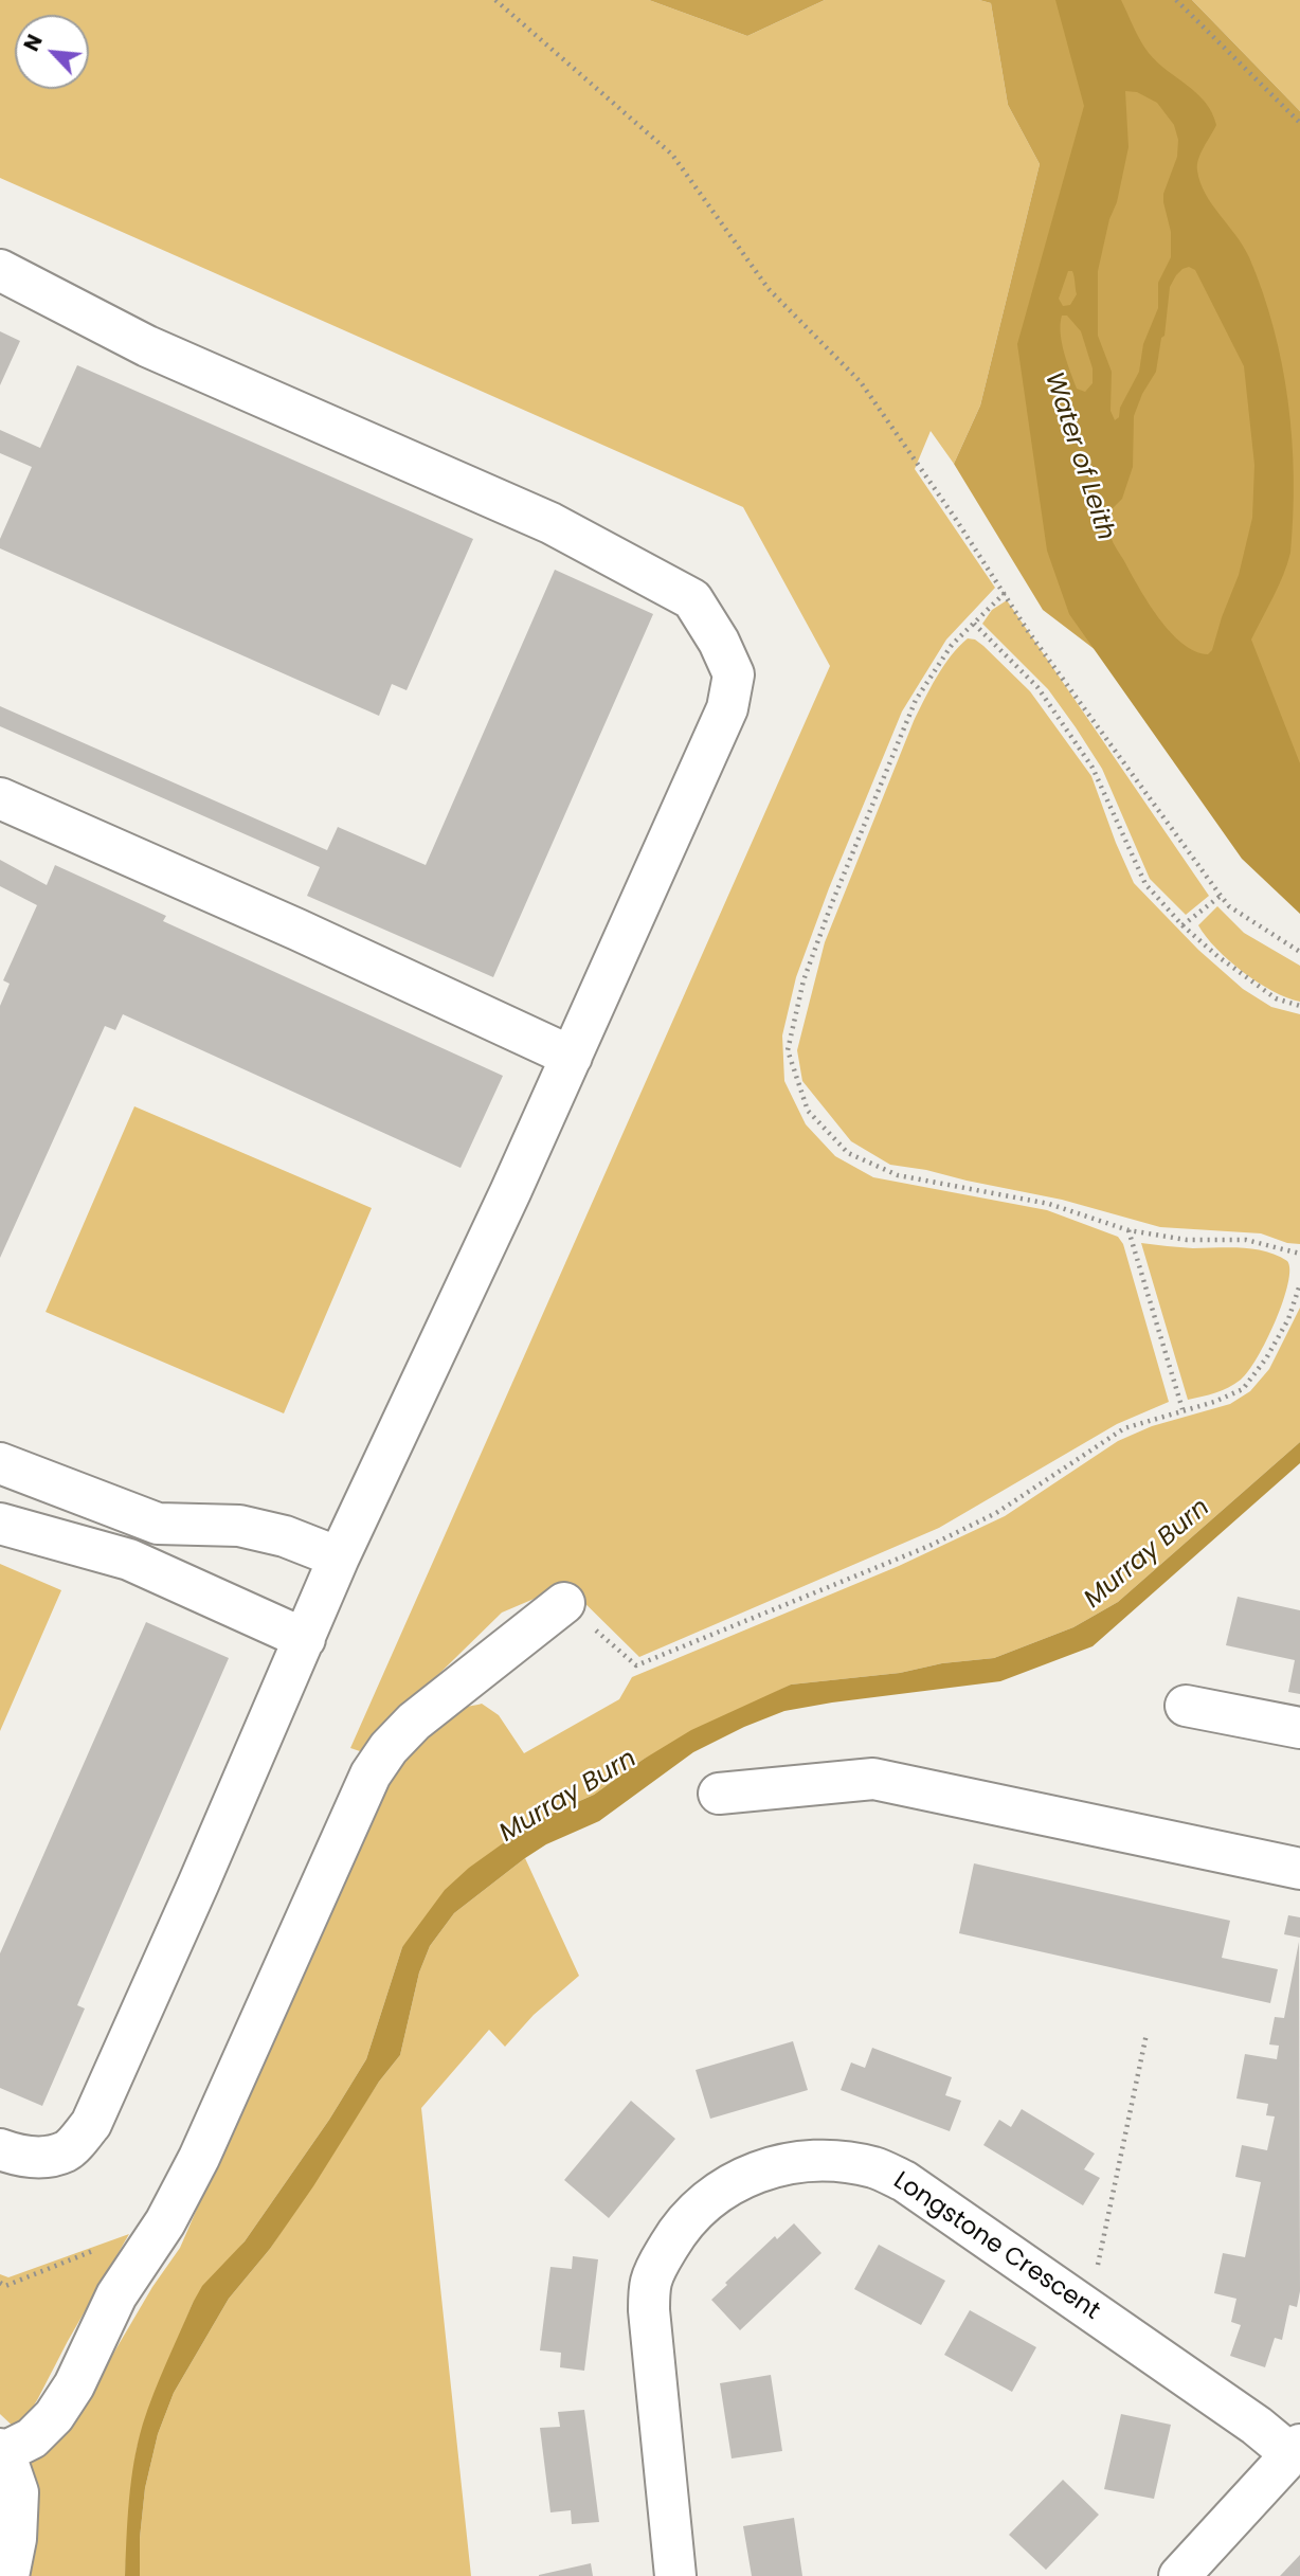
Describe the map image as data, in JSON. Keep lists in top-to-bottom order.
{
  "streets": {
    "street": ["Longstone Crescent"]
  },
  "water": ["Water of Leith", "Murray Burn"],
  "north": "top left"
}
